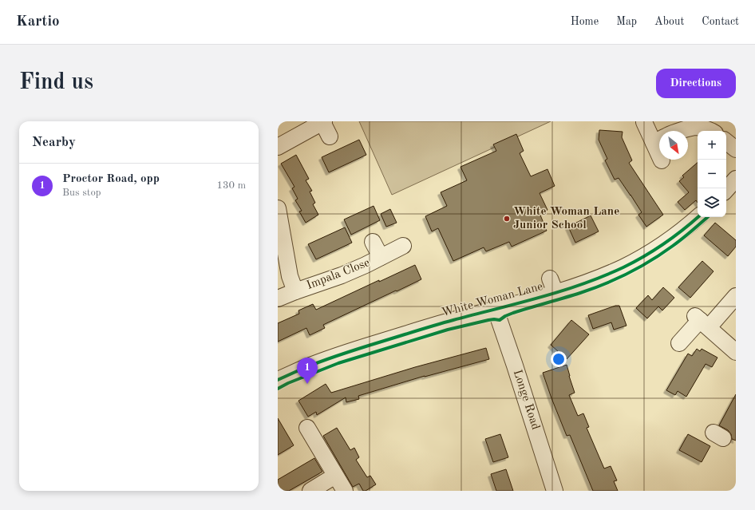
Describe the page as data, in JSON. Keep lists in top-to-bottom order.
{
  "streets": {
    "street": ["Impala Close", "White Woman Lane", "Longe Road"]
  },
  "crossings": [
    ["White Woman Lane", "Longe Road"]
  ],
  "places": ["White Woman Lane Junior School"],
  "north": "bottom right",
  "page": {
    "header": "Kartio",
    "nav": [
      "Home",
      "Map",
      "About",
      "Contact"
    ],
    "buttons": "Directions",
    "title": "Find us",
    "heading": "Nearby",
    "map_buttons": ["+", "−"],
    "list": [
      {
        "mark": "1",
        "name": "Proctor Road, opp",
        "note": "Bus stop",
        "value": "130 m"
      }
    ],
    "pins": "1"
  }
}
